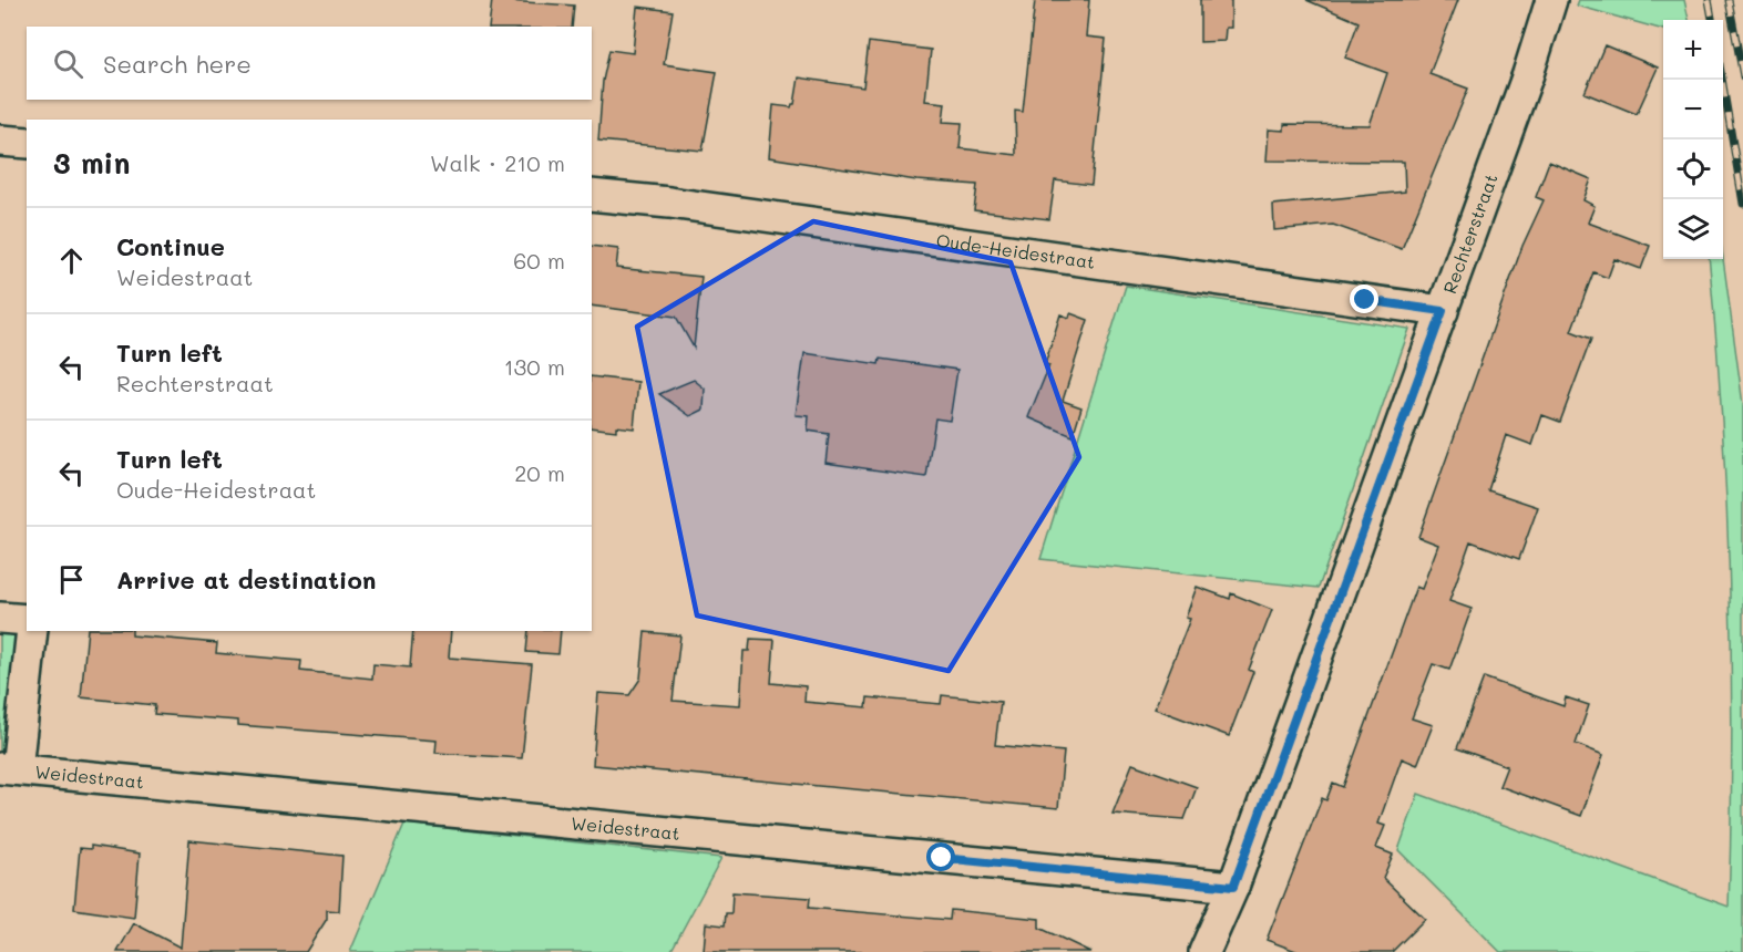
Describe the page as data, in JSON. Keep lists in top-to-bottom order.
{
  "streets": {
    "street": ["Rechterstraat", "Oude-Heidestraat", "Weidestraat"]
  },
  "crossings": [
    ["Rechterstraat", "Oude-Heidestraat"],
    ["Rechterstraat", "Weidestraat"]
  ],
  "page": {
    "map_buttons": ["+", "−"],
    "search": "Search here",
    "heading": ["3 min", "Walk · 210 m"],
    "list": [
      ["Continue", "Weidestraat", "60 m"],
      ["Turn left", "Rechterstraat", "130 m"],
      ["Turn left", "Oude-Heidestraat", "20 m"],
      "Arrive at destination"
    ]
  }
}
